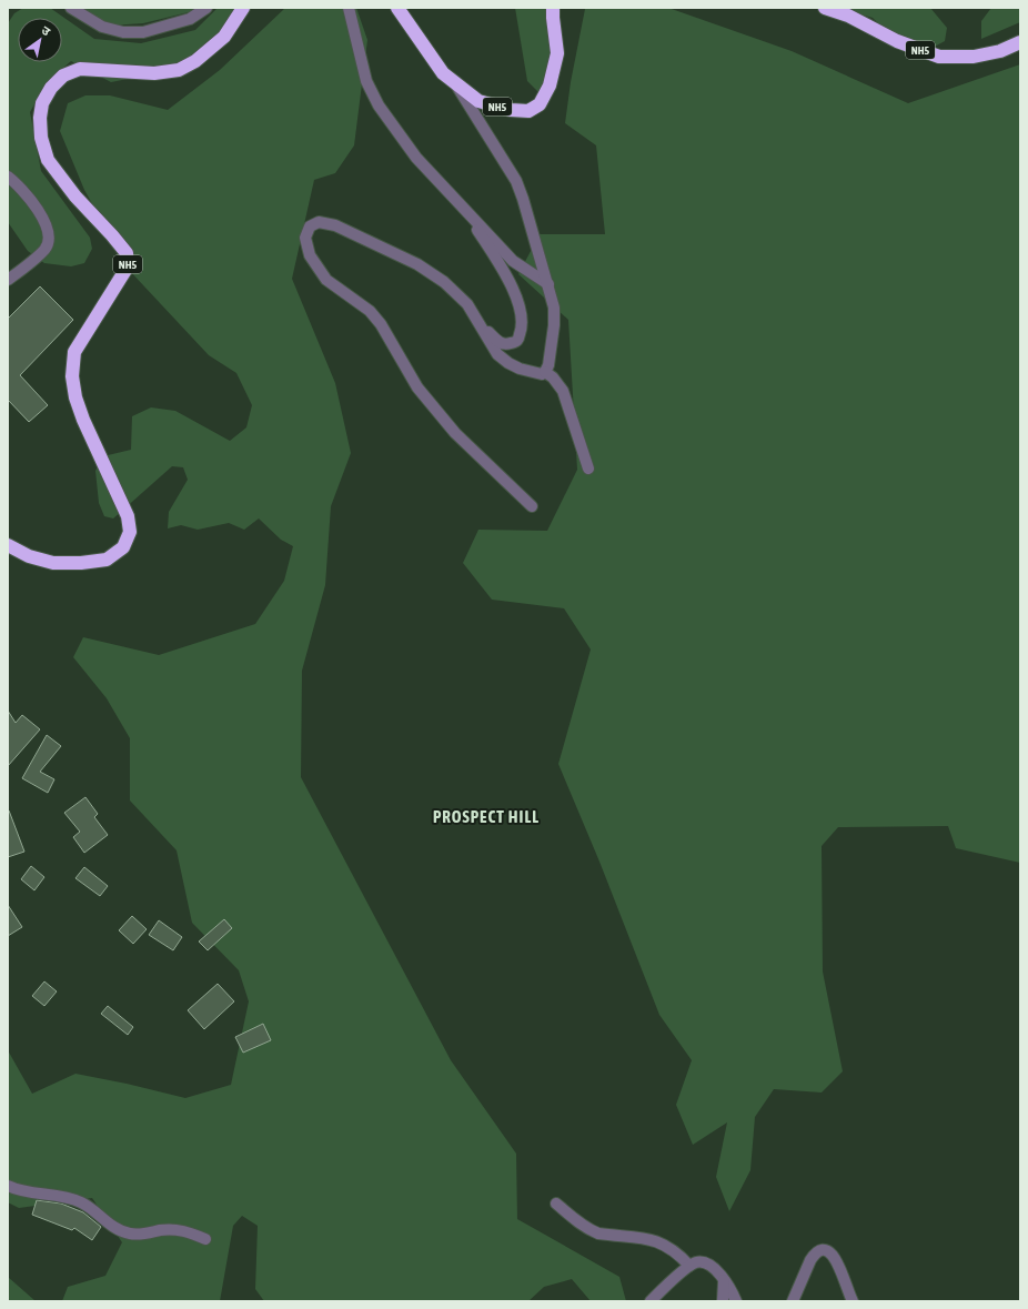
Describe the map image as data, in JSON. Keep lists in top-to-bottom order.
{
  "streets": {
    "highway": ["NH5"]
  },
  "districts": ["PROSPECT HILL"],
  "north": "top right"
}
